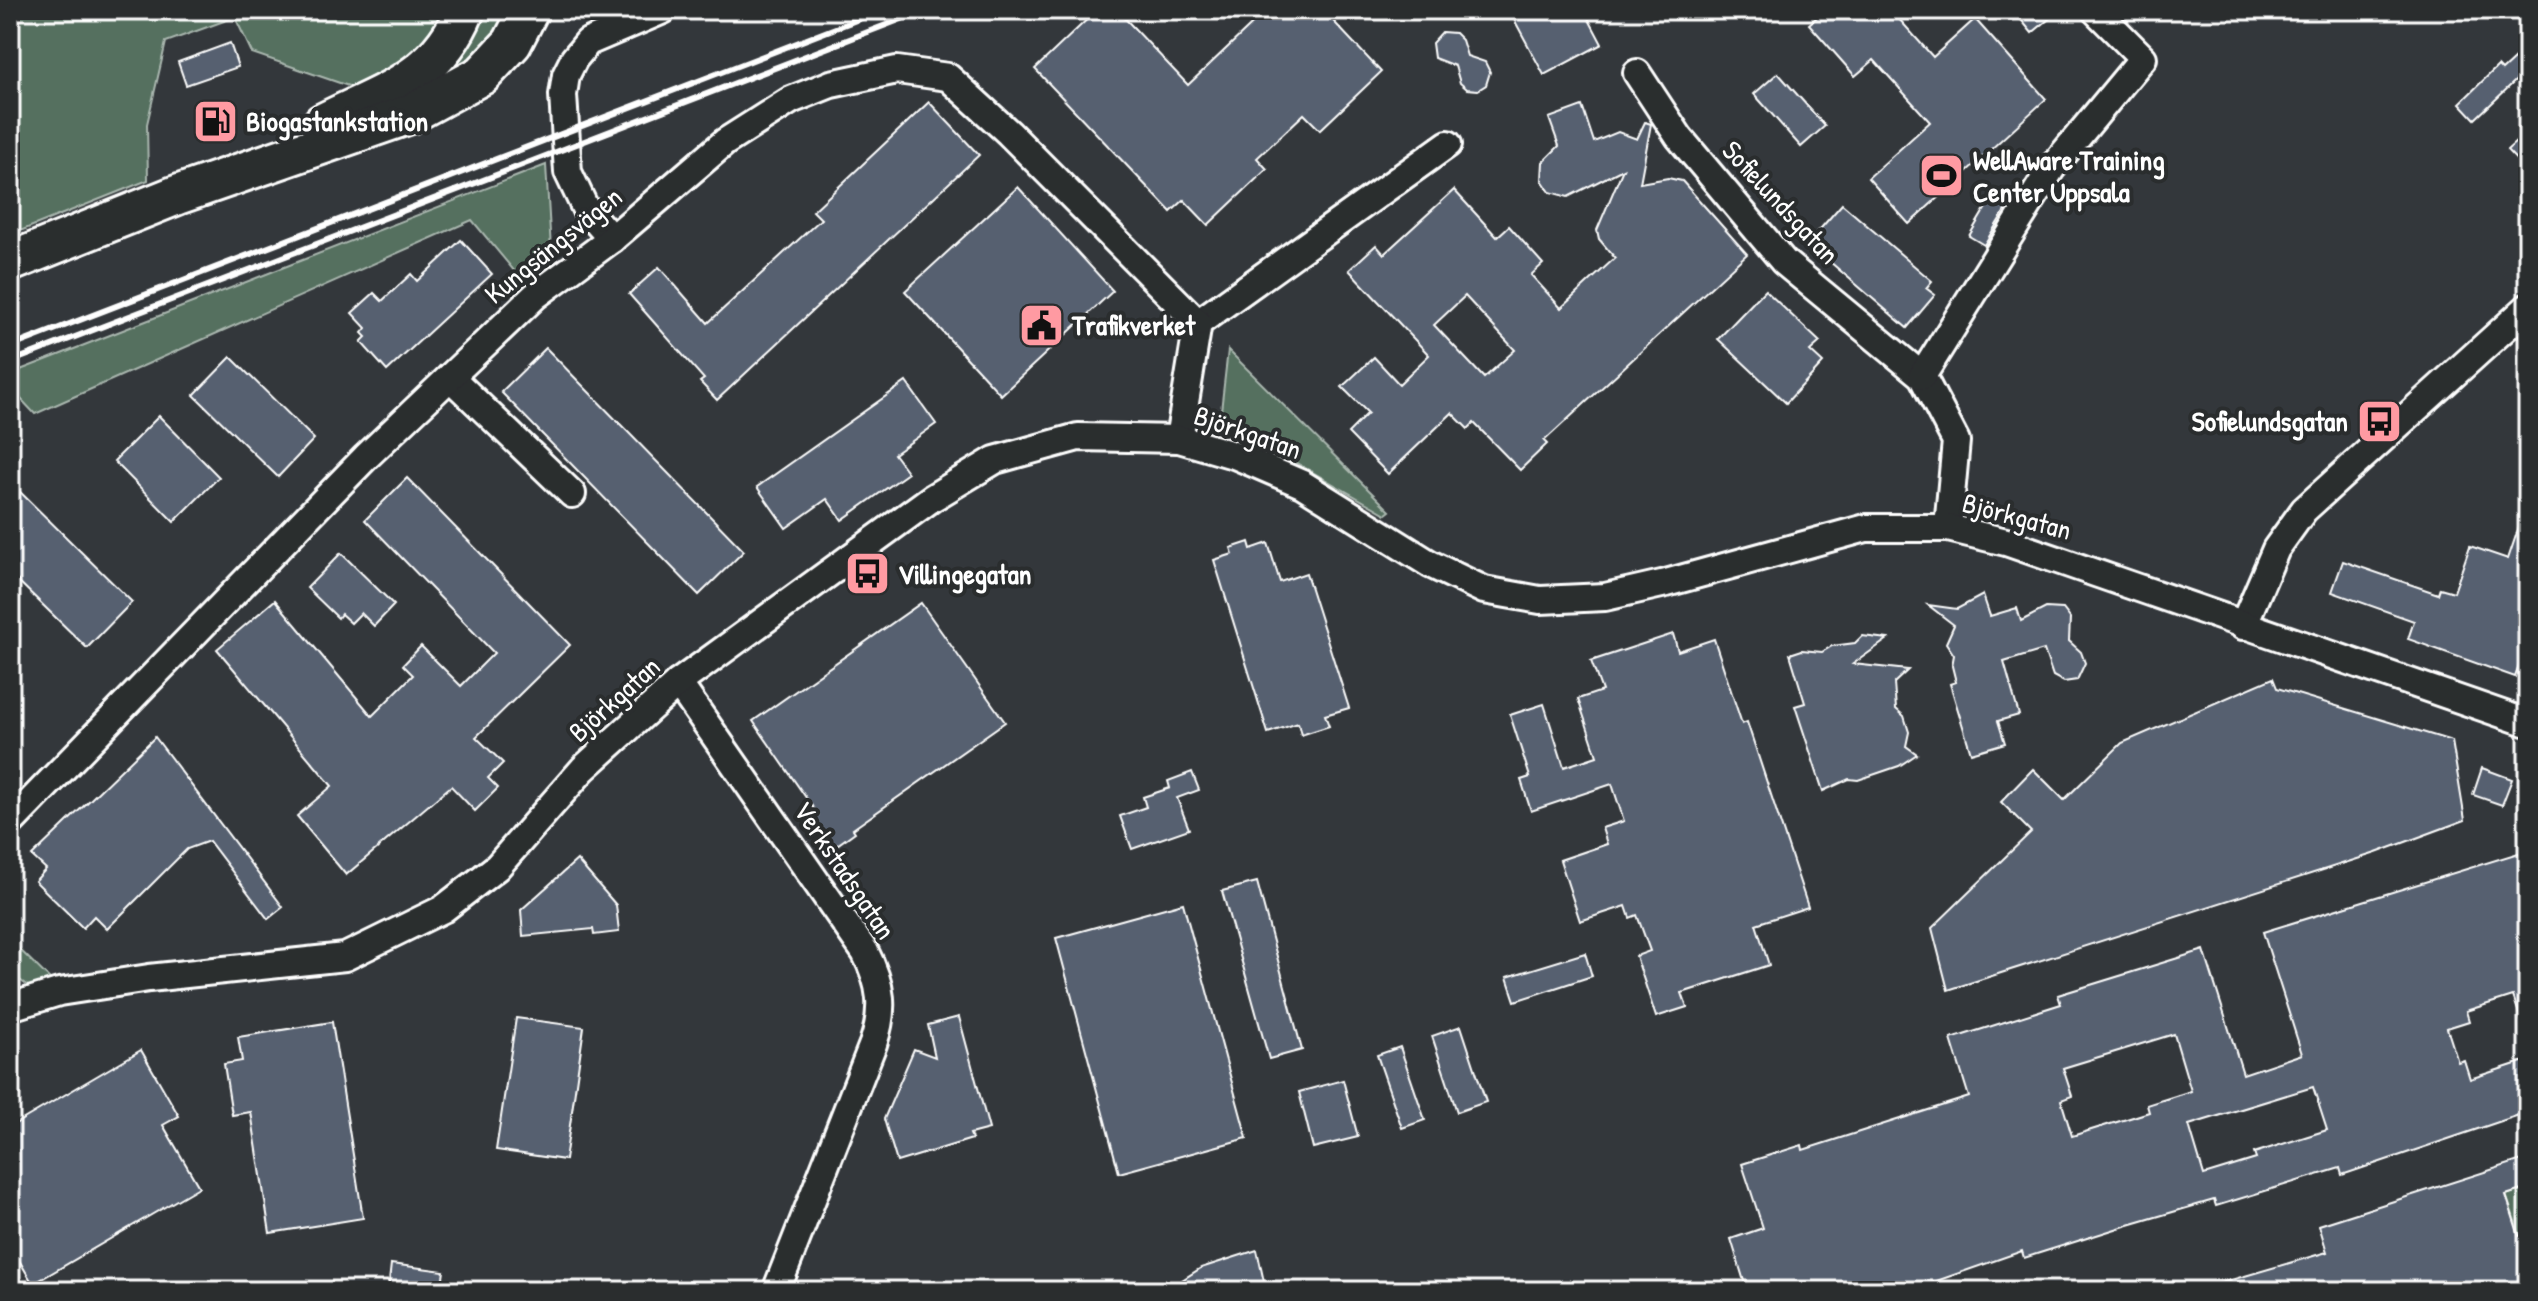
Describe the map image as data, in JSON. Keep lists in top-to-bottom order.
{
  "streets": {
    "street": [
      "Sofielundsgatan",
      "Kungsängsvägen",
      "Björkgatan",
      "Verkstadsgatan"
    ]
  },
  "crossings": [
    ["Sofielundsgatan", "Björkgatan"],
    ["Björkgatan", "Verkstadsgatan"]
  ],
  "places": {
    "fuel station": ["Biogastankstation"],
    "sports": ["WellAware Training Center Uppsala"],
    "public building": ["Trafikverket"],
    "bus stop": ["Sofielundsgatan", "Villingegatan"]
  }
}
